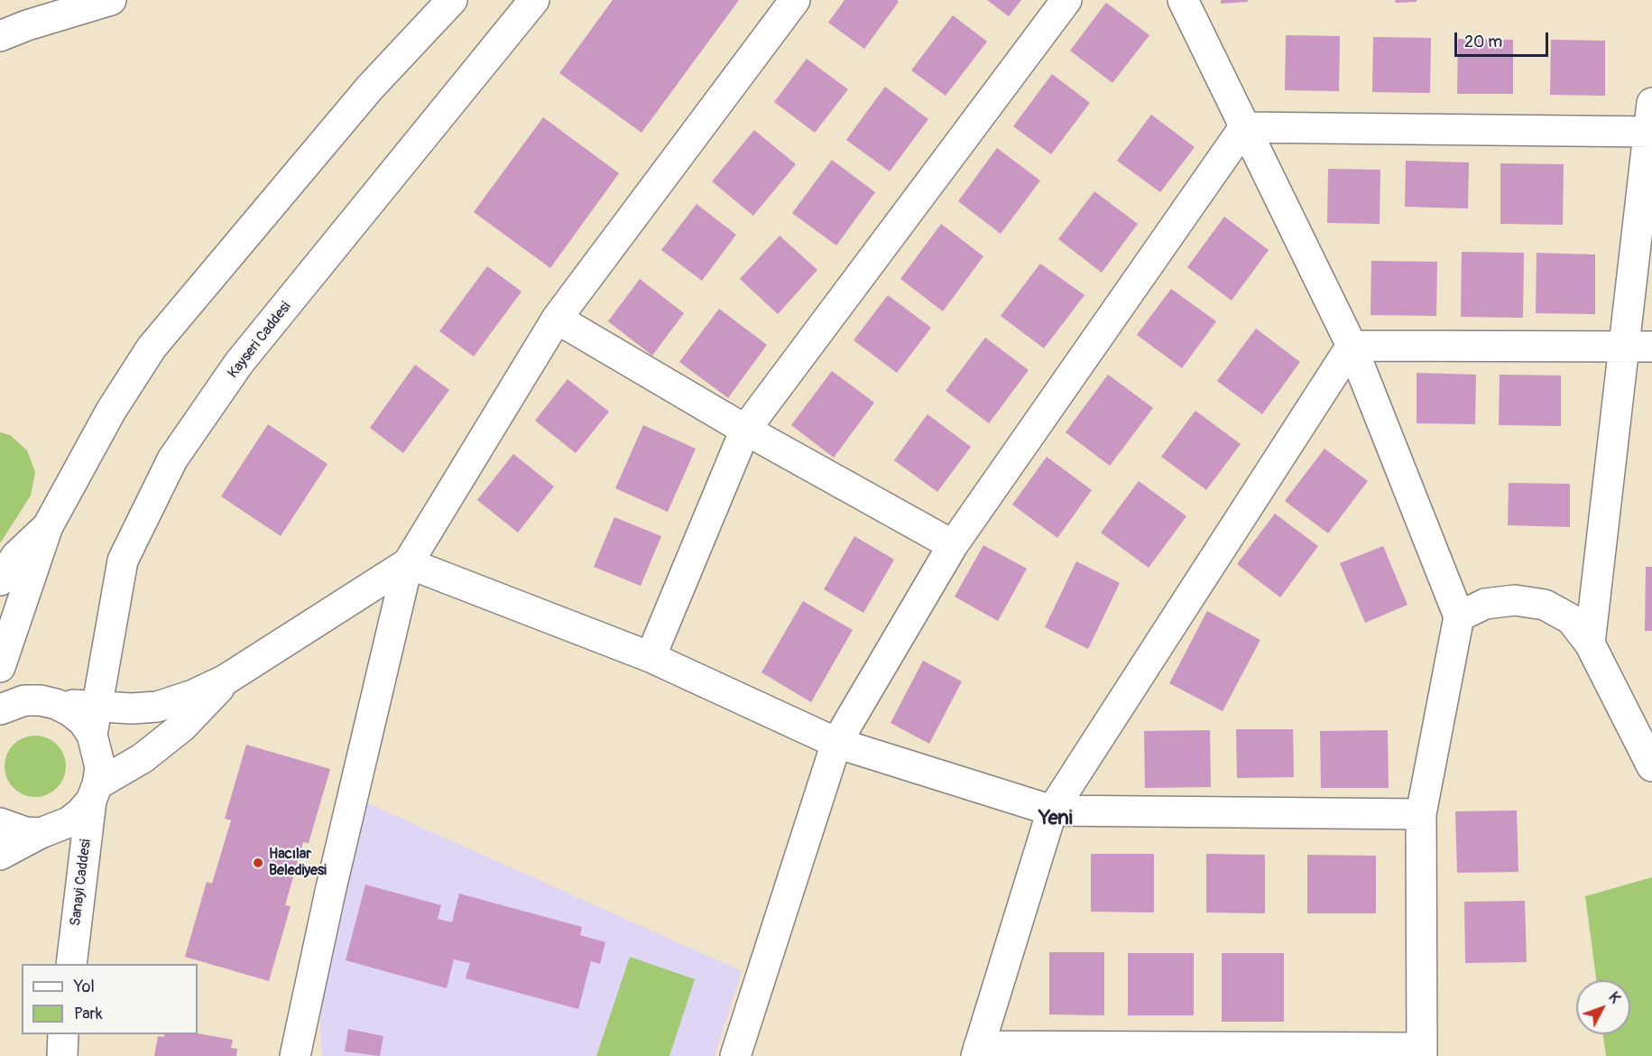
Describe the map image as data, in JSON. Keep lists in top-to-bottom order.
{
  "streets": {
    "street": ["Kayseri Caddesi", "Sanayi Caddesi"]
  },
  "crossings": [
    ["Kayseri Caddesi", "Sanayi Caddesi"]
  ],
  "districts": ["Yeni"],
  "places": ["Hacılar Belediyesi"],
  "legend": ["Yol", "Park"],
  "scale_bar": "20 m",
  "north": "top right"
}
